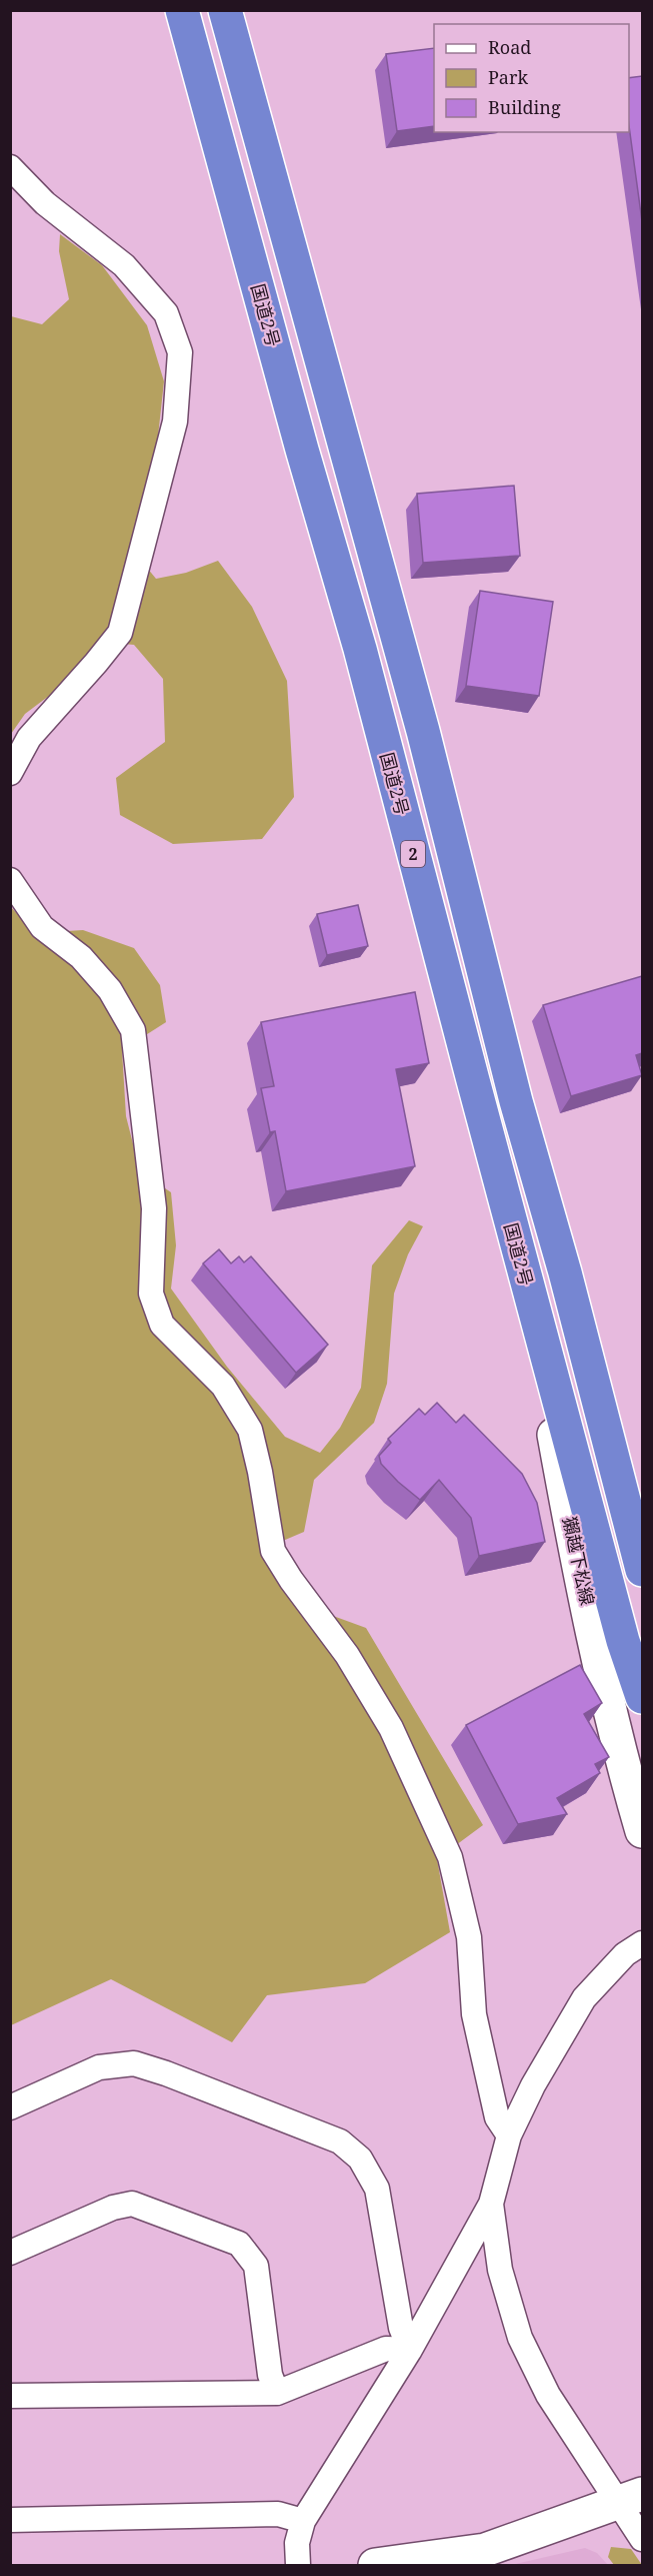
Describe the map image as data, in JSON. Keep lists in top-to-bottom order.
{
  "streets": {
    "highway": ["国道2号", "2"],
    "main road": ["獺越下松線"]
  },
  "crossings": [
    ["国道2号", "獺越下松線"]
  ],
  "legend": ["Road", "Park", "Building"]
}
